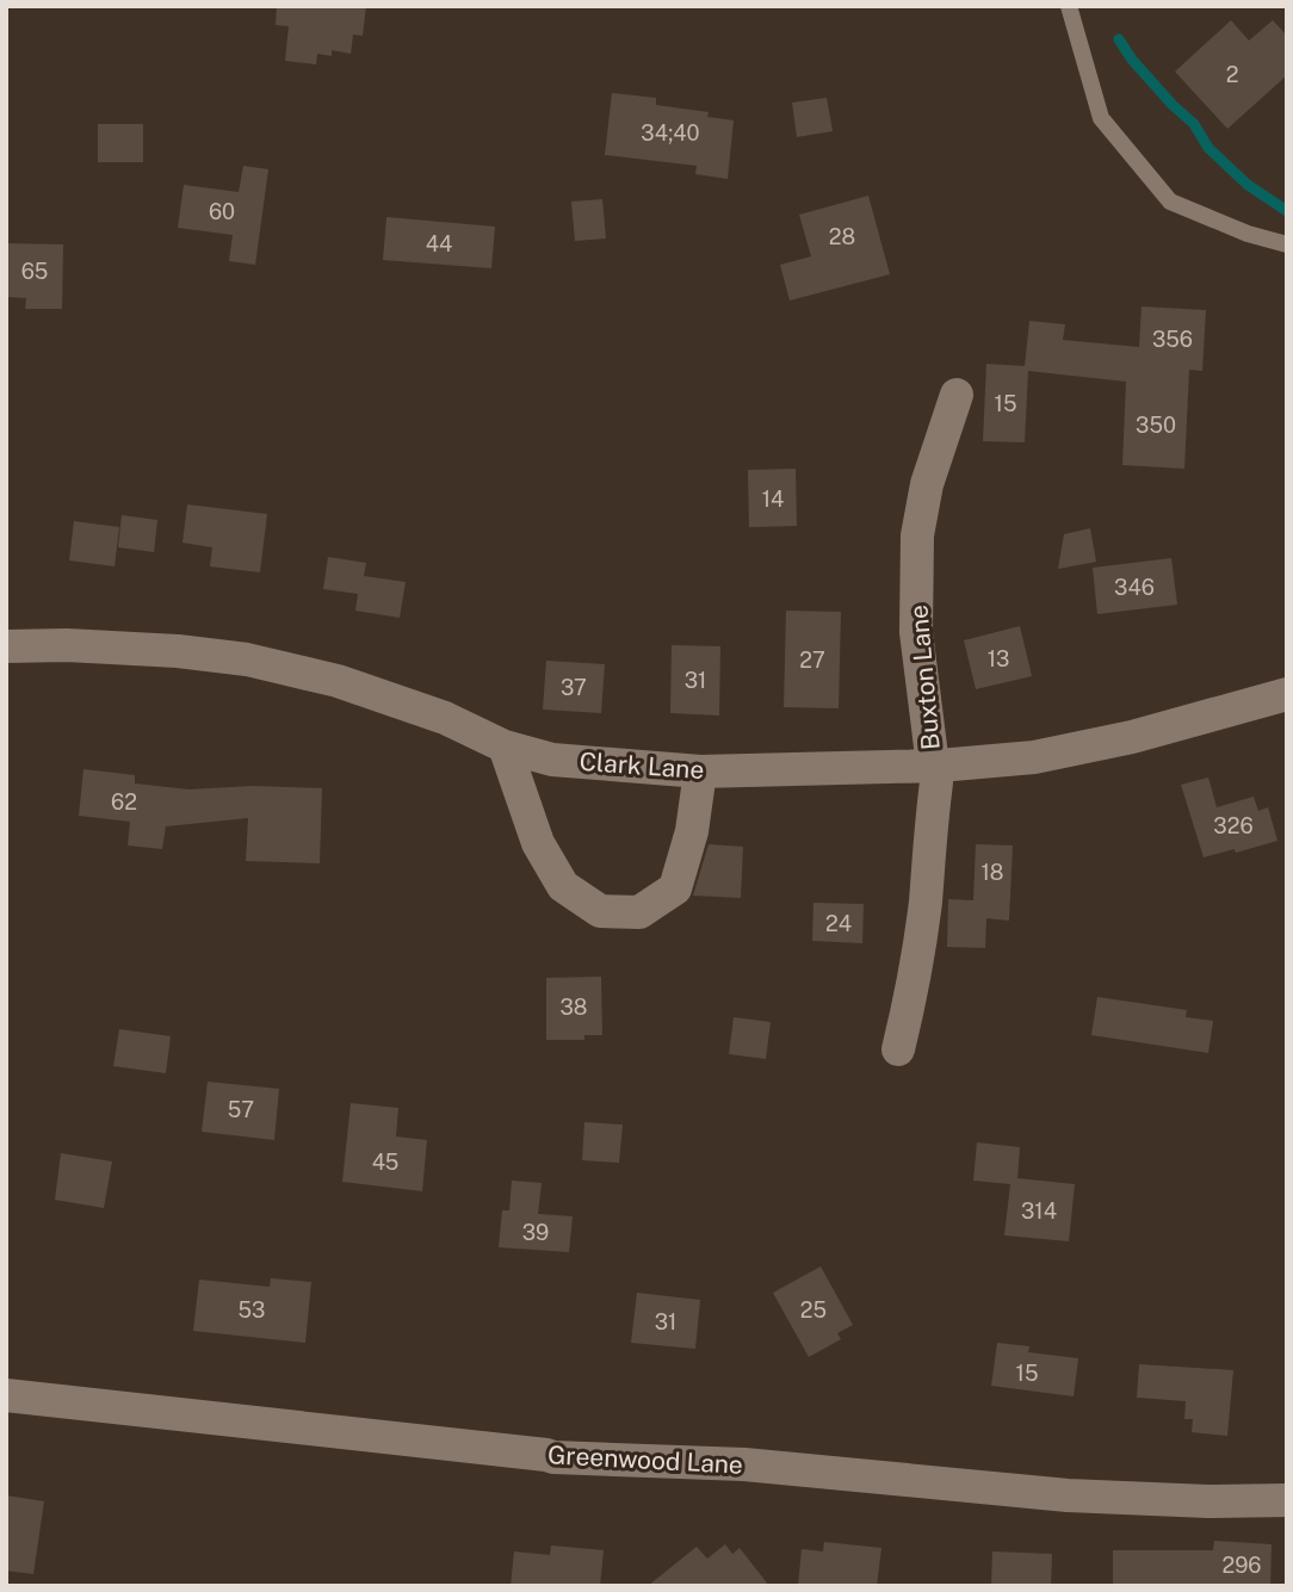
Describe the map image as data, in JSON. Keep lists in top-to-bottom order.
{
  "streets": {
    "street": ["Buxton Lane", "Clark Lane", "Greenwood Lane"]
  },
  "crossings": [
    ["Buxton Lane", "Clark Lane"]
  ],
  "house_numbers": [
    "2",
    "34;40",
    "60",
    "28",
    "44",
    "65",
    "356",
    "15",
    "350",
    "14",
    "346",
    "13",
    "27",
    "31",
    "37",
    "62",
    "326",
    "18",
    "24",
    "38",
    "57",
    "45",
    "314",
    "39",
    "53",
    "25",
    "31",
    "15",
    "296"
  ]
}
